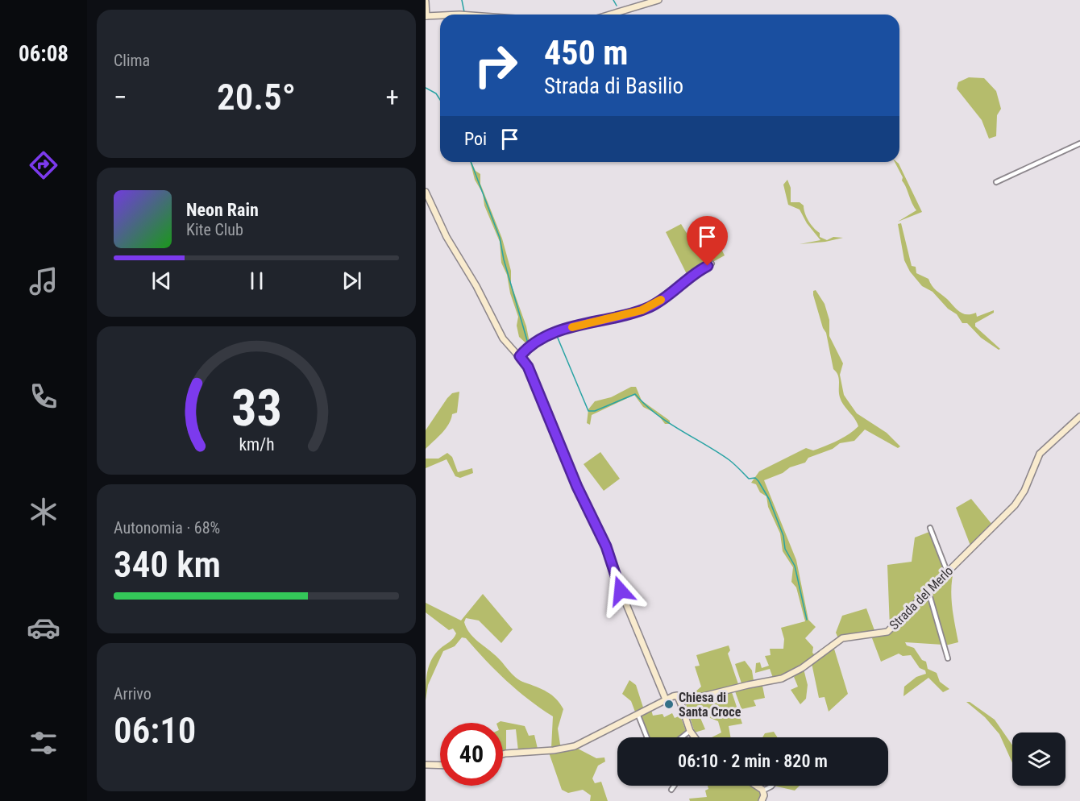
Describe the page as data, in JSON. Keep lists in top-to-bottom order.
{
  "streets": {
    "street": ["Strada del Merlo"]
  },
  "places": ["Chiesa di Santa Croce"],
  "page": {
    "tabs": "06:08",
    "tile": [
      "Clima",
      ["Autonomia · 68%", "340 km"],
      ["Arrivo", "06:10"]
    ],
    "turn": ["450 m", "Strada di Basilio"],
    "heat": ["−", "20.5°", "+"],
    "then": "Poi",
    "song": ["Neon Rain", "Kite Club"],
    "limit": "40",
    "trip": "06:10 · 2 min · 820 m",
    "gauge": ["33", "km/h"]
  }
}
